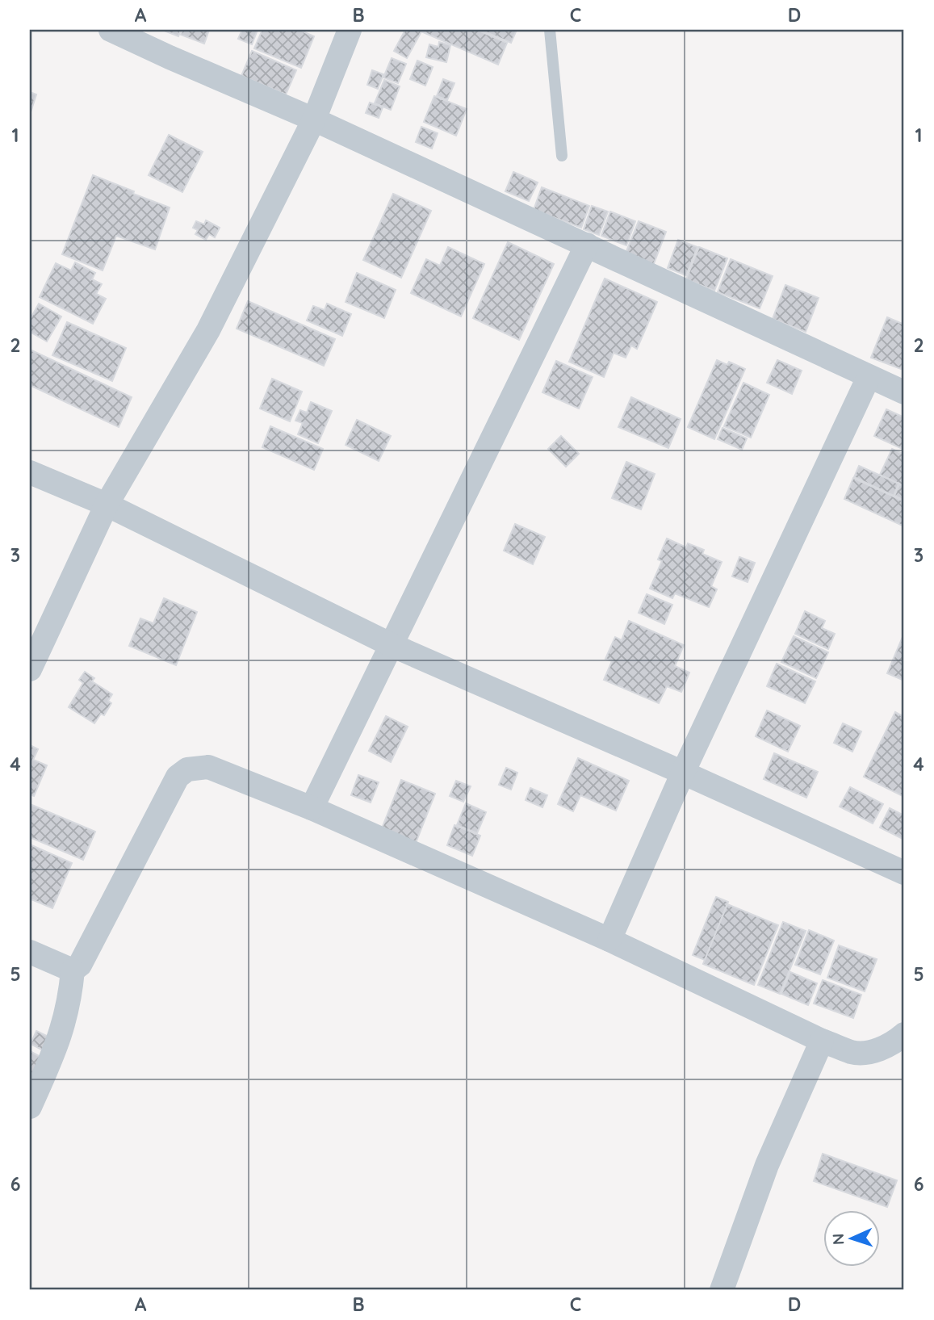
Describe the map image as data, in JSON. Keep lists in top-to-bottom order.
{
  "north": "left",
  "grid": {
    "columns": [
      "A",
      "B",
      "C",
      "D"
    ],
    "rows": [
      "1",
      "2",
      "3",
      "4",
      "5",
      "6"
    ]
  }
}
